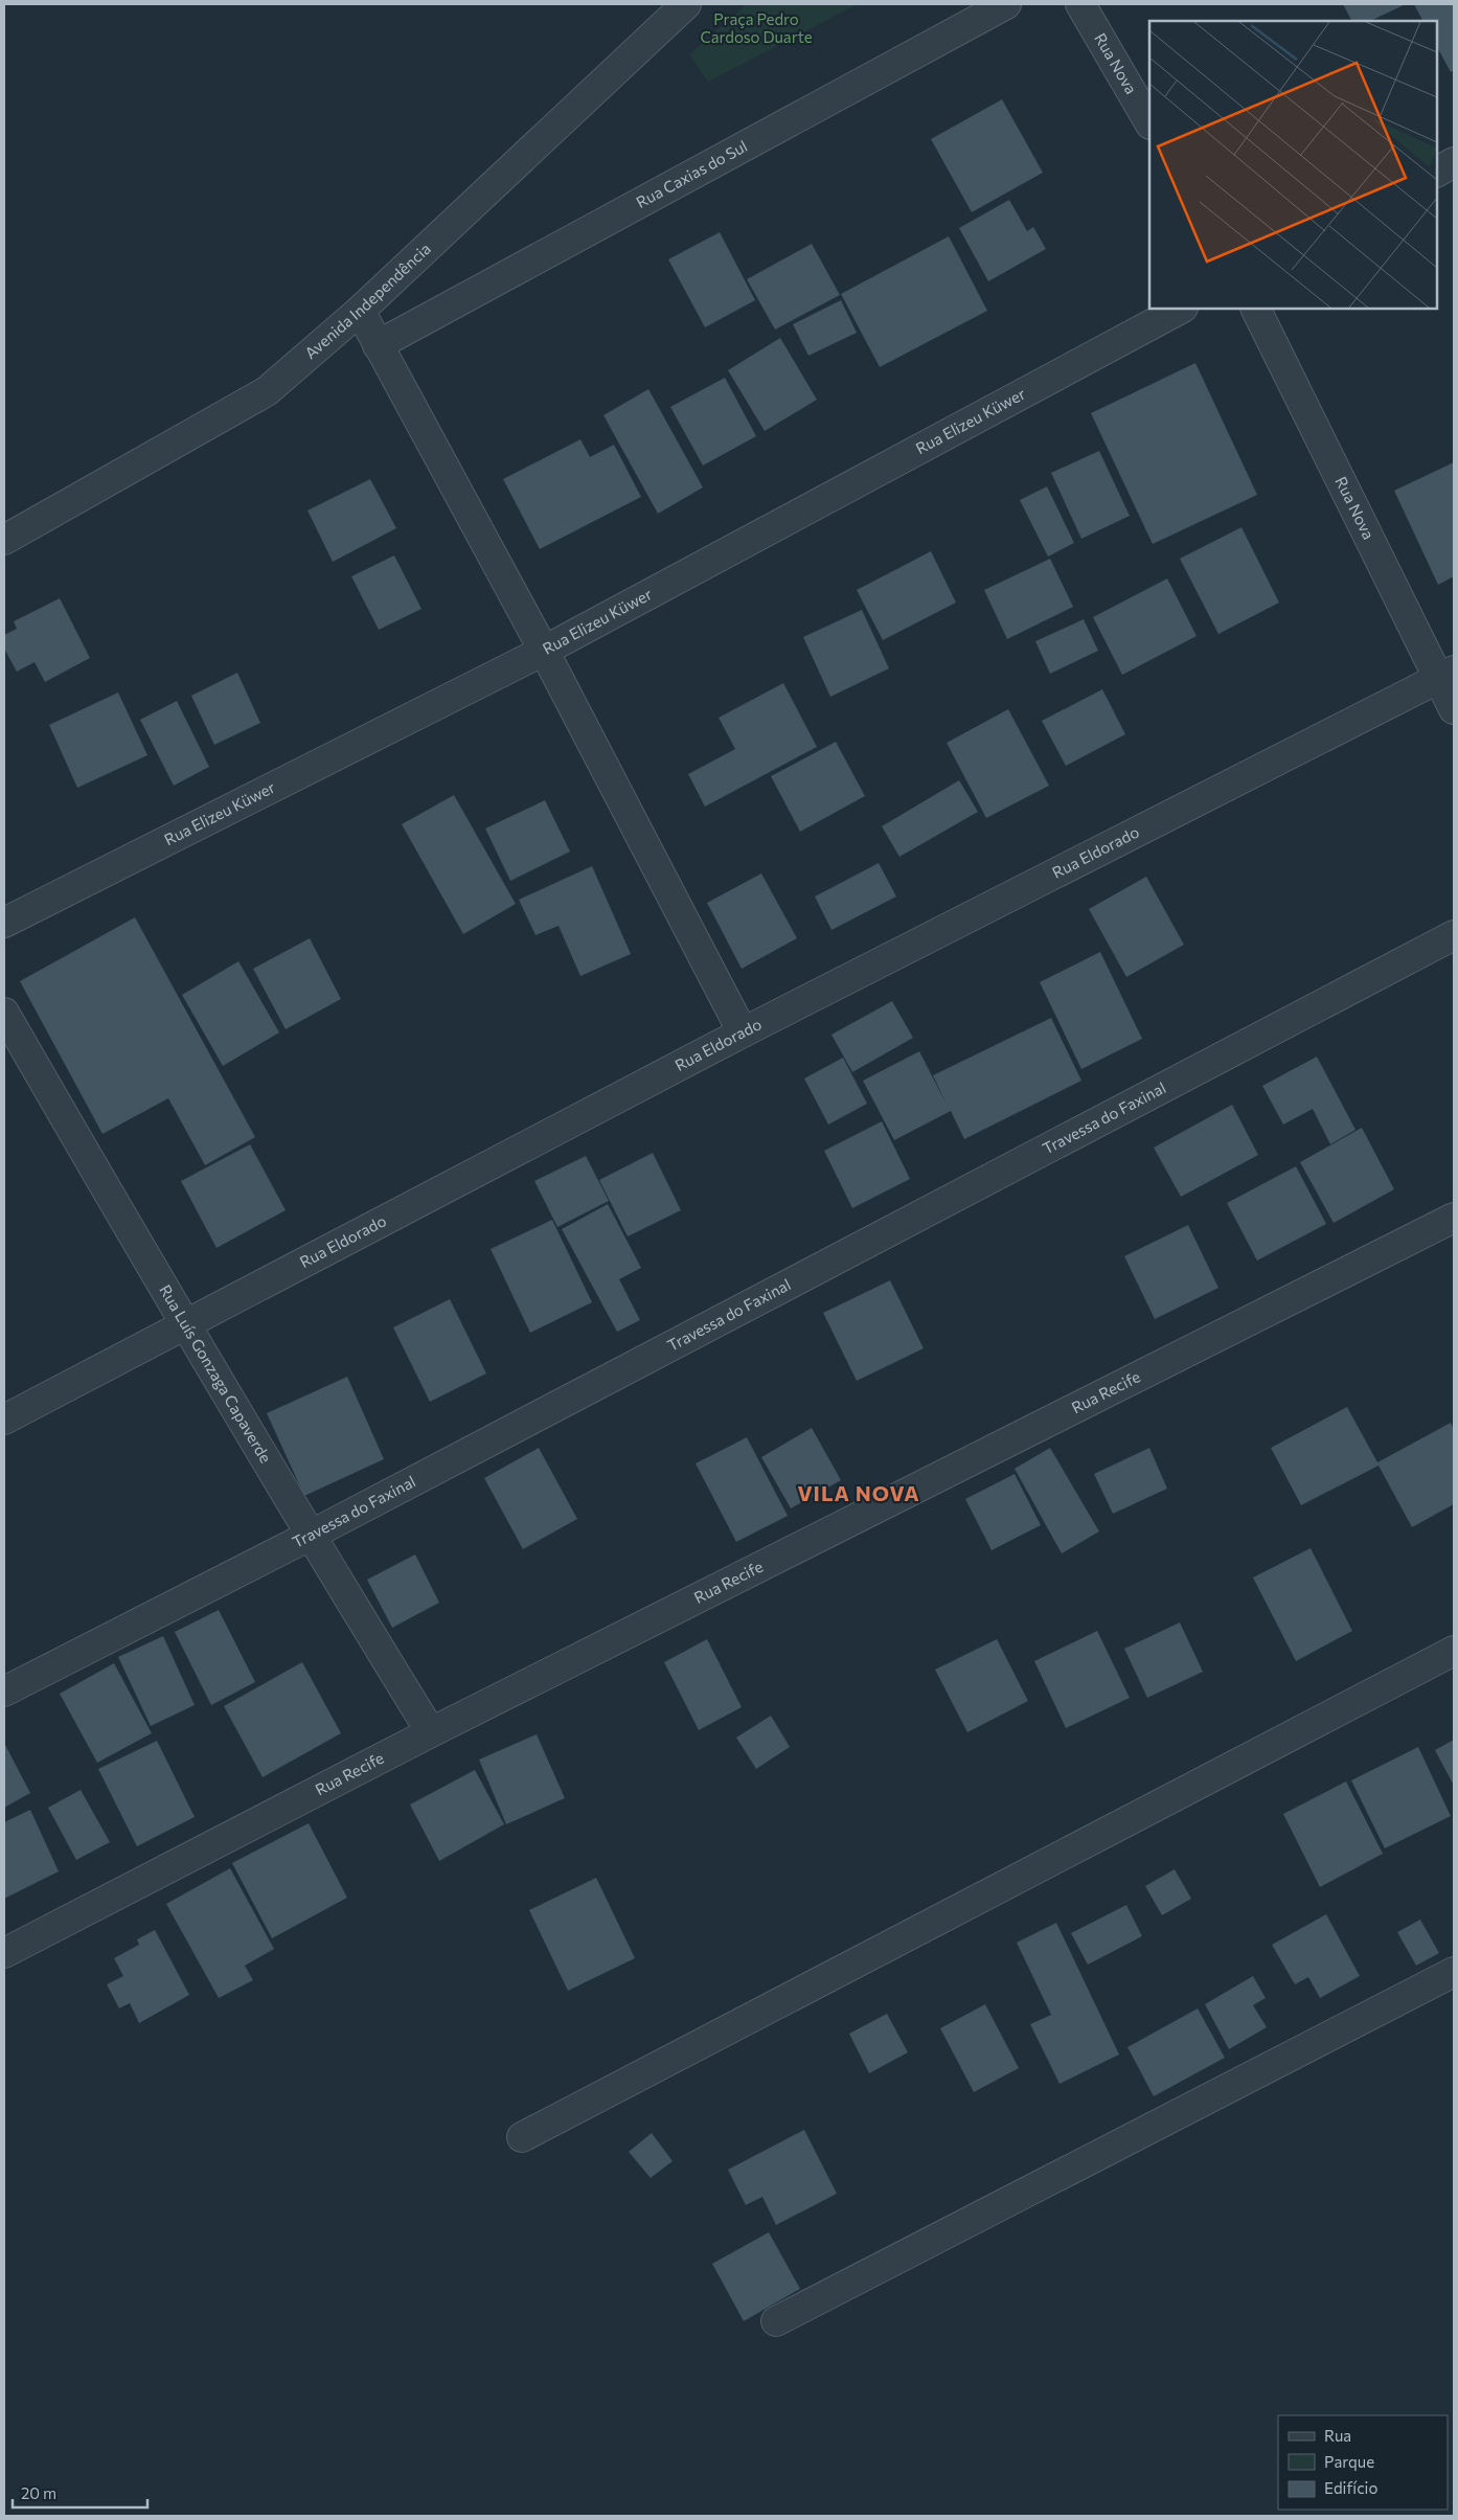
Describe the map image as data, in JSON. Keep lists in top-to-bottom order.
{
  "streets": {
    "street": [
      "Rua Nova",
      "Rua Caxias do Sul",
      "Avenida Independência",
      "Rua Elizeu Küwer",
      "Rua Eldorado",
      "Travessa do Faxinal",
      "Rua Luís Gonzaga Capaverde",
      "Rua Recife"
    ]
  },
  "crossings": [
    ["Rua Nova", "Rua Eldorado"],
    ["Rua Eldorado", "Rua Luís Gonzaga Capaverde"],
    ["Travessa do Faxinal", "Rua Luís Gonzaga Capaverde"],
    ["Rua Luís Gonzaga Capaverde", "Rua Recife"]
  ],
  "districts": ["VILA NOVA"],
  "parks": ["Praça Pedro Cardoso Duarte"],
  "legend": ["Rua", "Parque", "Edifício"],
  "scale_bar": "20 m"
}
